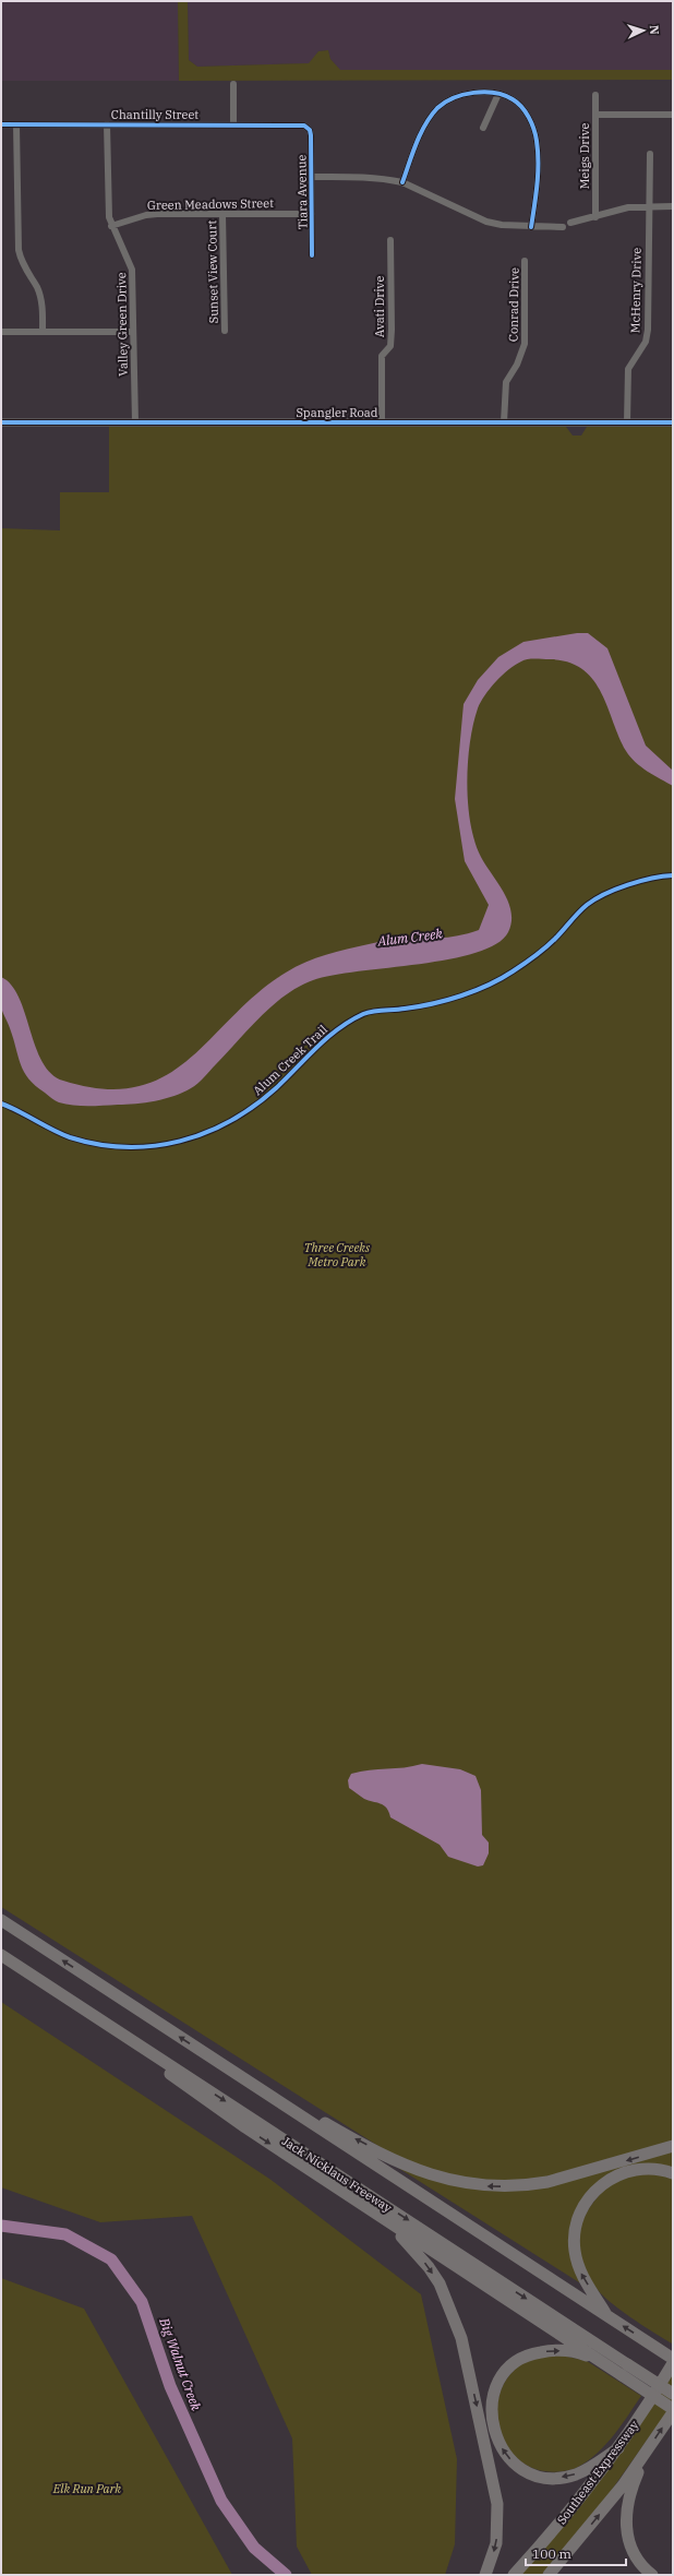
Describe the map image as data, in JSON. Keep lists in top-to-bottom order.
{
  "streets": {
    "highway": ["Jack Nicklaus Freeway", "Southeast Expressway"],
    "street": [
      "Chantilly Street",
      "Meigs Drive",
      "Tiara Avenue",
      "Green Meadows Street",
      "Sunset View Court",
      "McHenry Drive",
      "Conrad Drive",
      "Avati Drive",
      "Valley Green Drive",
      "Spangler Road"
    ],
    "cycle path": ["Alum Creek Trail"]
  },
  "crossings": [
    ["Chantilly Street", "Tiara Avenue"],
    ["Chantilly Street", "Valley Green Drive"],
    ["Tiara Avenue", "Green Meadows Street"],
    ["Green Meadows Street", "Sunset View Court"],
    ["Green Meadows Street", "Valley Green Drive"],
    ["McHenry Drive", "Spangler Road"],
    ["Conrad Drive", "Spangler Road"],
    ["Avati Drive", "Spangler Road"],
    ["Valley Green Drive", "Spangler Road"]
  ],
  "water": ["Alum Creek", "Big Walnut Creek"],
  "parks": ["Three Creeks Metro Park", "Elk Run Park"],
  "scale_bar": "100 m",
  "north": "right"
}
